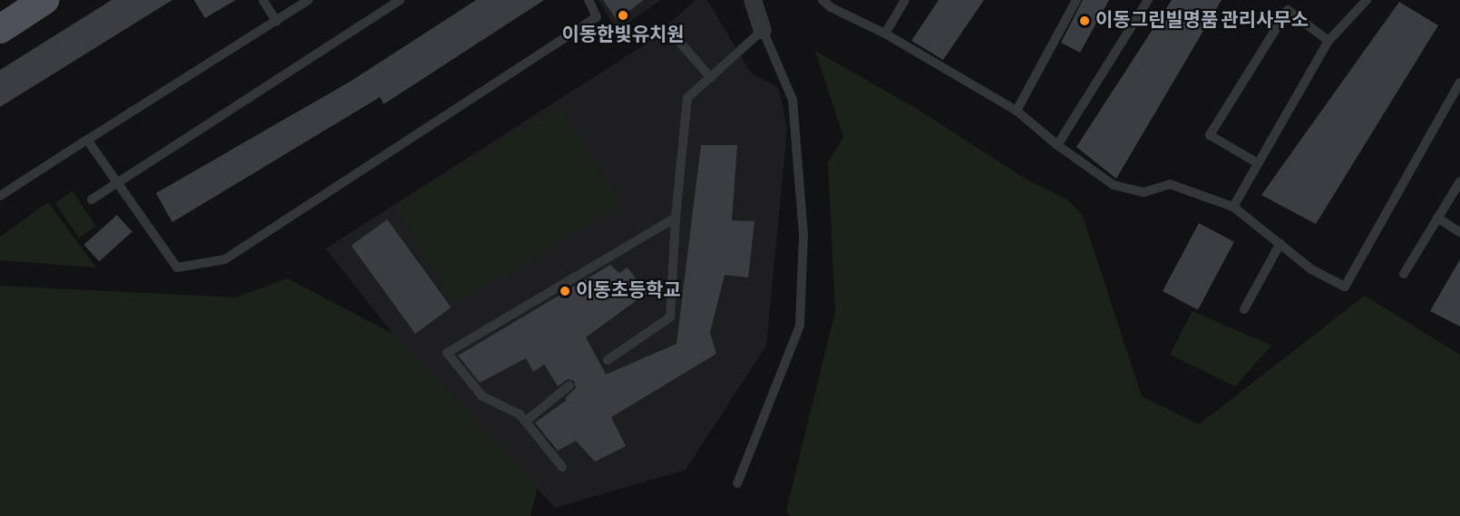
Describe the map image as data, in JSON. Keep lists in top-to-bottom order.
{
  "places": ["이동한빛유치원", "이동그린빌명품 관리사무소", "이동초등학교"]
}
